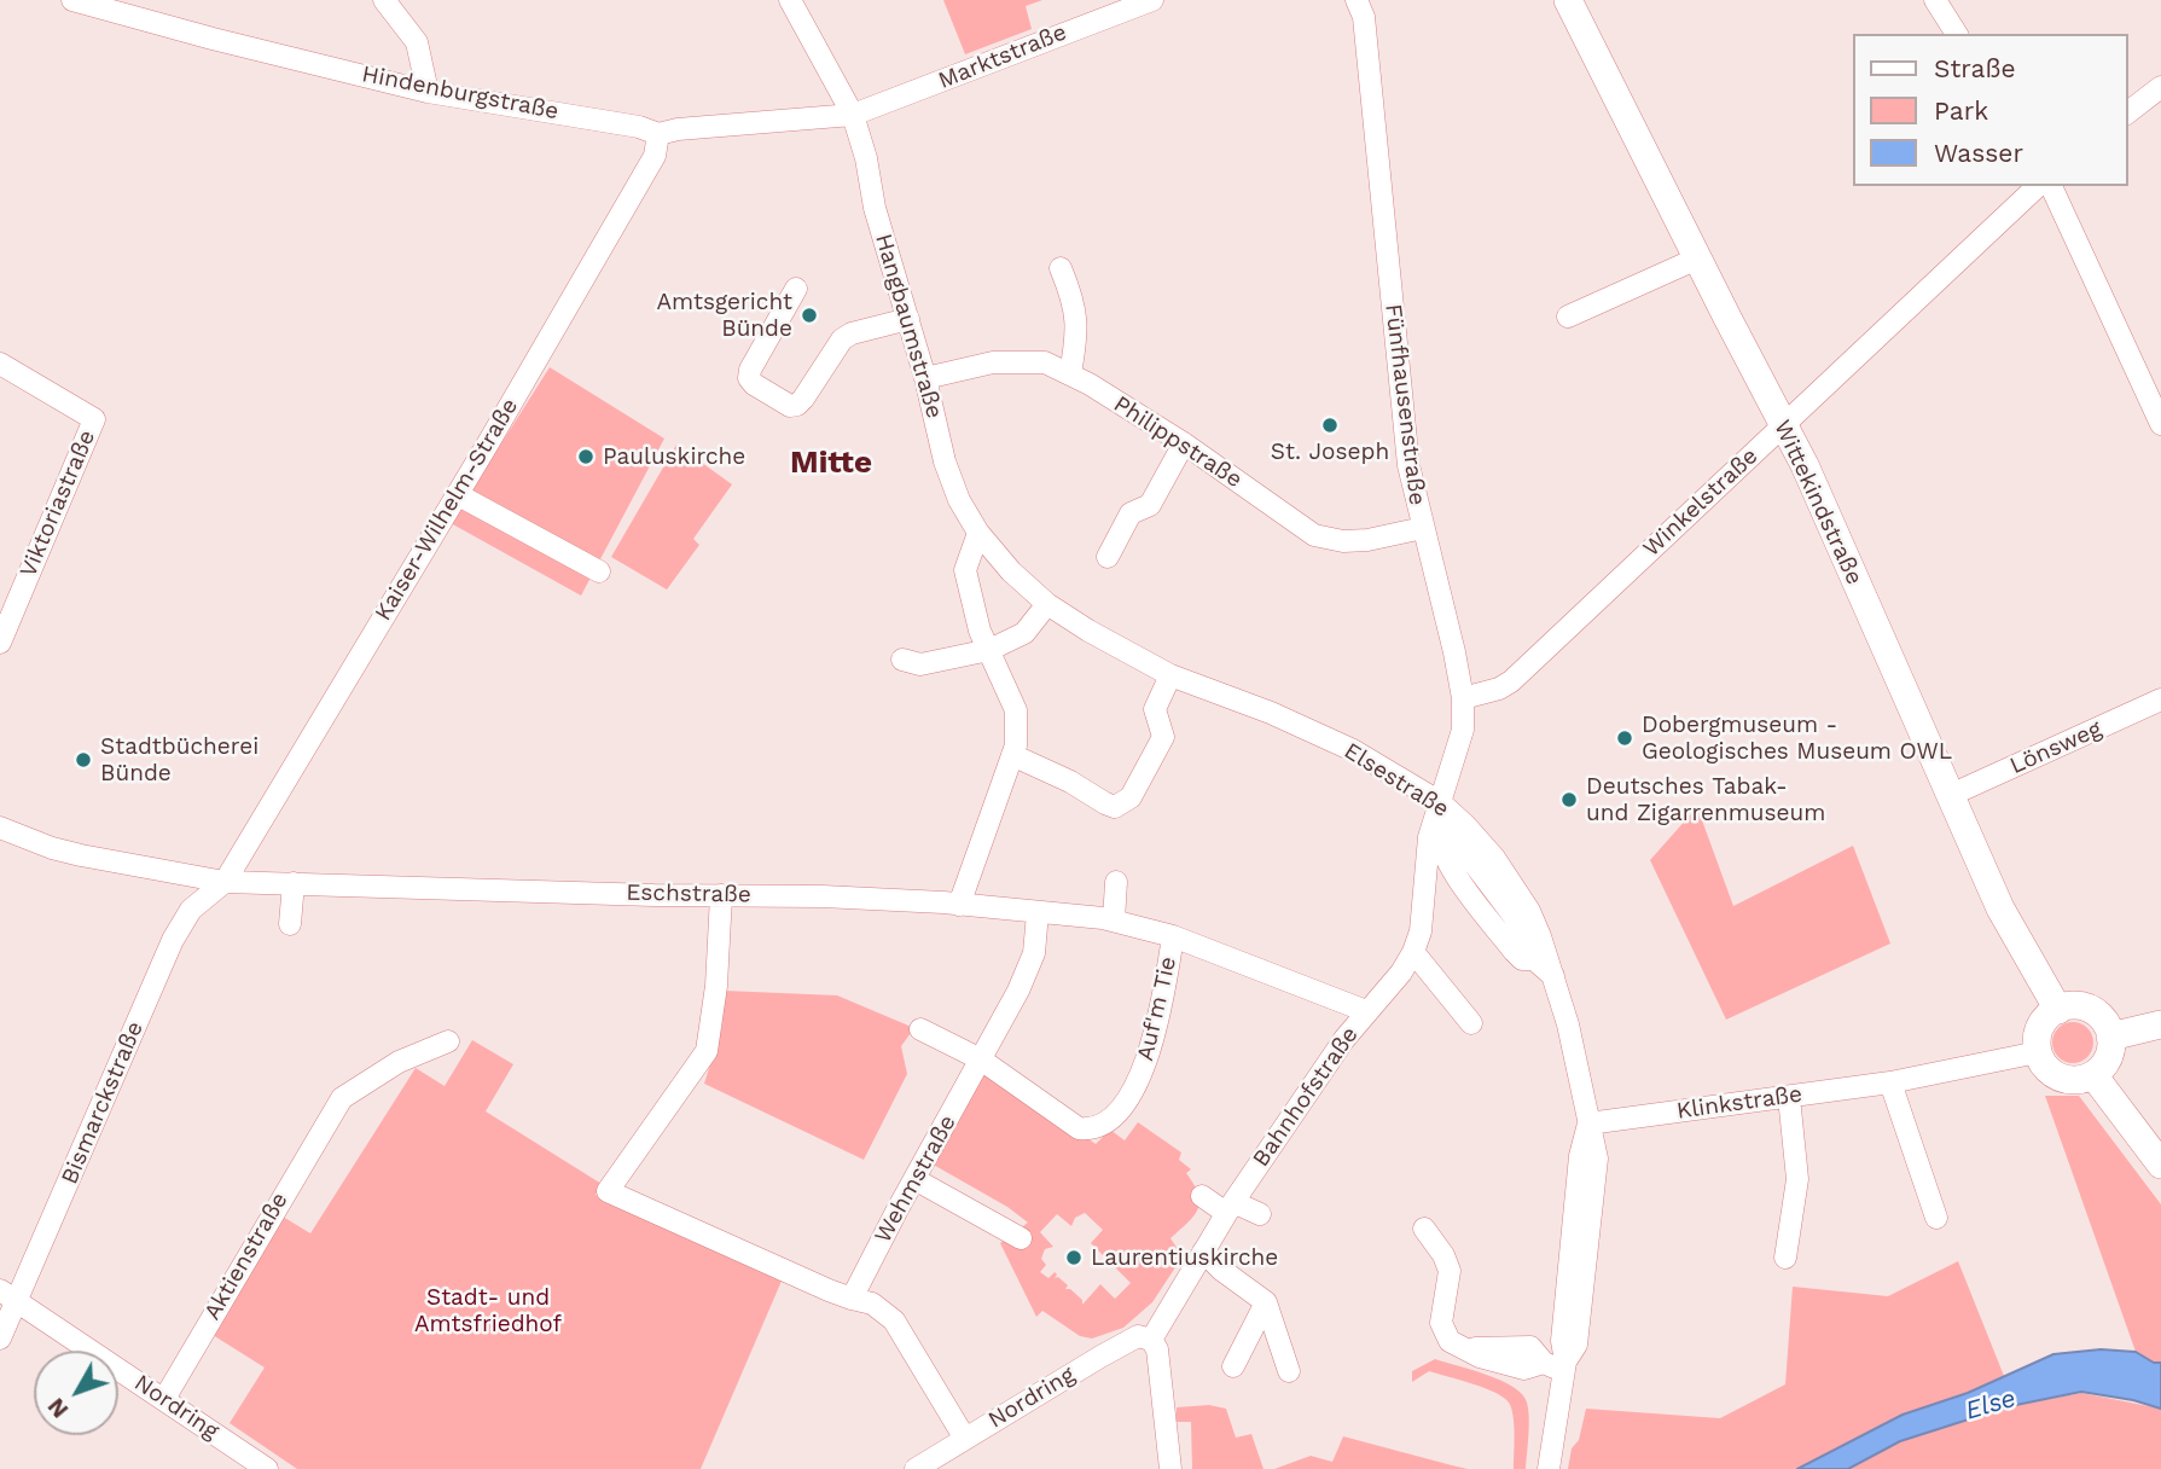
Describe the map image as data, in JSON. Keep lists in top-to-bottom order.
{
  "streets": {
    "main road": ["Wittekindstraße"],
    "street": [
      "Marktstraße",
      "Hindenburgstraße",
      "Hangbaumstraße",
      "Fünfhausenstraße",
      "Philippstraße",
      "Winkelstraße",
      "Viktoriastraße",
      "Kaiser-Wilhelm-Straße",
      "Lönsweg",
      "Elsestraße",
      "Eschstraße",
      "Auf'm Tie",
      "Bahnhofstraße",
      "Bismarckstraße",
      "Klinkstraße",
      "Wehmstraße",
      "Aktienstraße",
      "Nordring"
    ]
  },
  "crossings": [
    ["Marktstraße", "Hindenburgstraße"],
    ["Marktstraße", "Hangbaumstraße"],
    ["Hindenburgstraße", "Hangbaumstraße"],
    ["Hindenburgstraße", "Kaiser-Wilhelm-Straße"],
    ["Hangbaumstraße", "Philippstraße"],
    ["Hangbaumstraße", "Elsestraße"],
    ["Fünfhausenstraße", "Philippstraße"],
    ["Fünfhausenstraße", "Winkelstraße"],
    ["Fünfhausenstraße", "Elsestraße"],
    ["Fünfhausenstraße", "Bahnhofstraße"],
    ["Winkelstraße", "Wittekindstraße"],
    ["Wittekindstraße", "Lönsweg"],
    ["Wittekindstraße", "Klinkstraße"],
    ["Kaiser-Wilhelm-Straße", "Eschstraße"],
    ["Kaiser-Wilhelm-Straße", "Bismarckstraße"],
    ["Elsestraße", "Klinkstraße"],
    ["Eschstraße", "Auf'm Tie"],
    ["Eschstraße", "Bahnhofstraße"],
    ["Eschstraße", "Bismarckstraße"],
    ["Eschstraße", "Wehmstraße"],
    ["Auf'm Tie", "Wehmstraße"],
    ["Bahnhofstraße", "Nordring"],
    ["Bismarckstraße", "Nordring"],
    ["Aktienstraße", "Nordring"]
  ],
  "districts": ["Mitte"],
  "water": ["Else"],
  "parks": ["Stadt- und Amtsfriedhof"],
  "places": [
    "Amtsgericht Bünde",
    "St. Joseph",
    "Pauluskirche",
    "Dobergmuseum - Geologisches Museum OWL",
    "Stadtbücherei Bünde",
    "Deutsches Tabak- und Zigarrenmuseum",
    "Laurentiuskirche"
  ],
  "legend": ["Straße", "Park", "Wasser"],
  "north": "bottom left"
}
